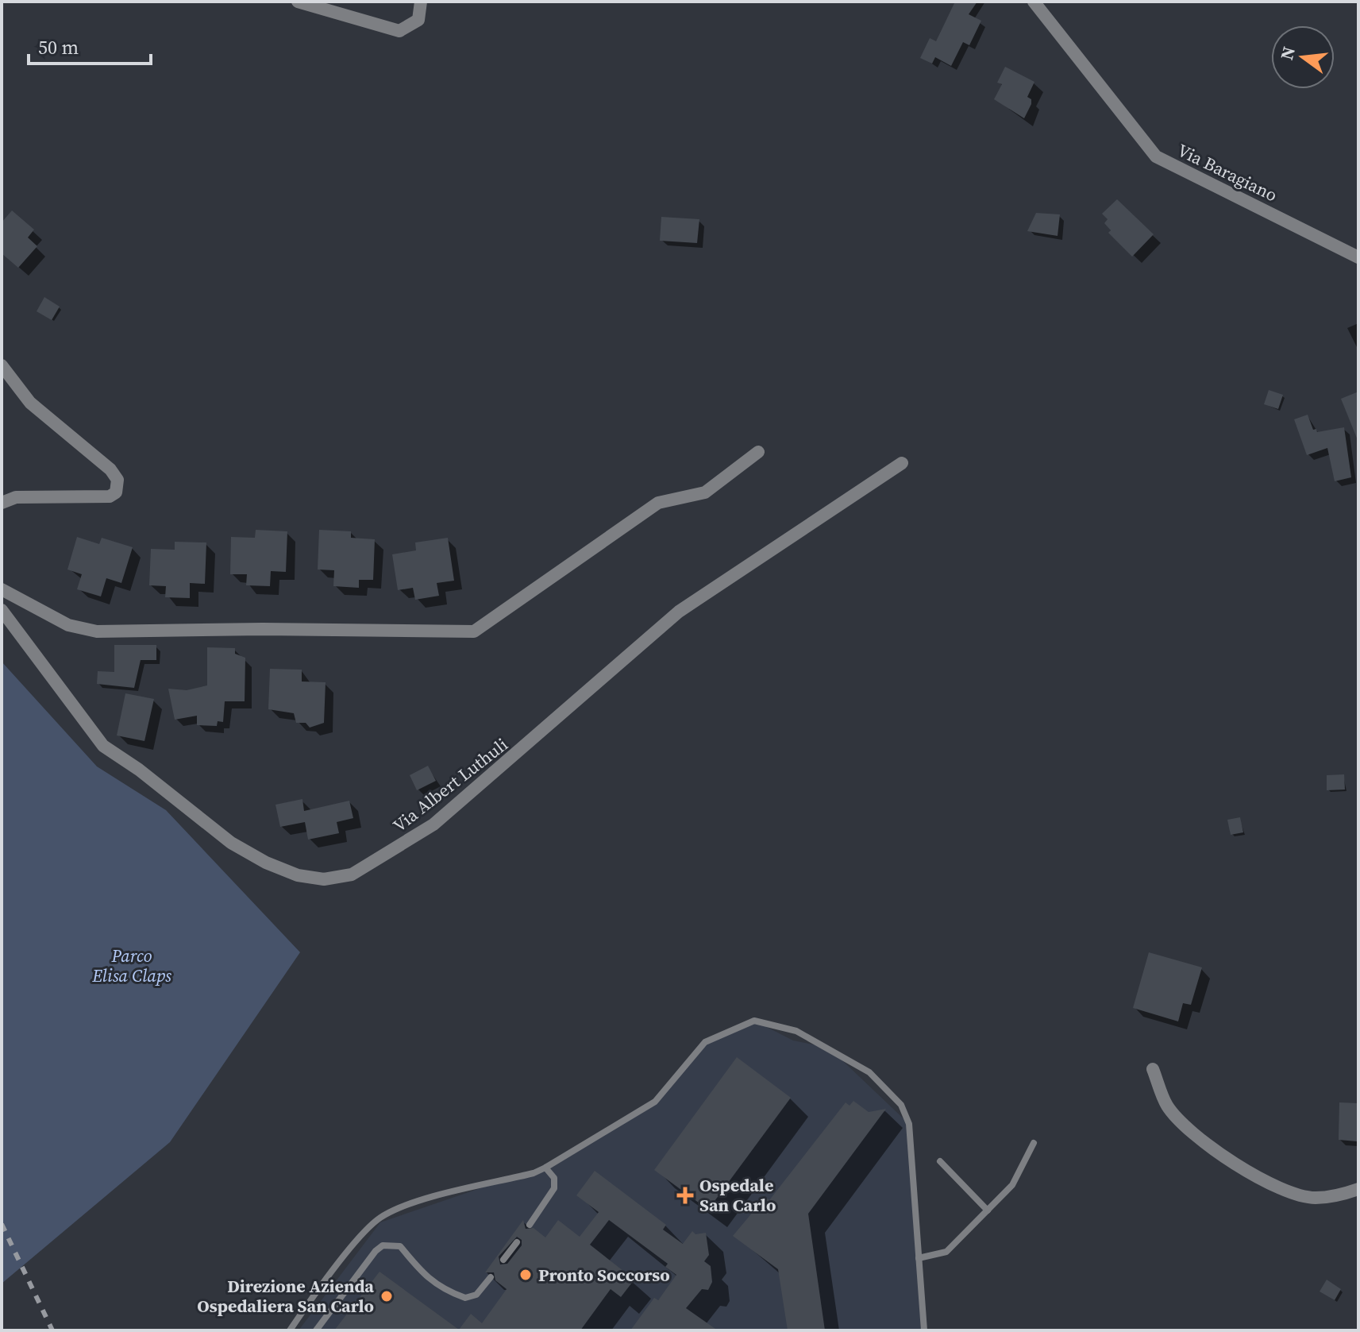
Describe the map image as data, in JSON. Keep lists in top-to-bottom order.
{
  "streets": {
    "street": ["Via Baragiano", "Via Albert Luthuli"]
  },
  "parks": ["Parco Elisa Claps"],
  "places": {
    "health": ["Ospedale San Carlo"],
    "other": ["Pronto Soccorso", "Direzione Azienda Ospedaliera San Carlo"]
  },
  "scale_bar": "50 m",
  "north": "left"
}
